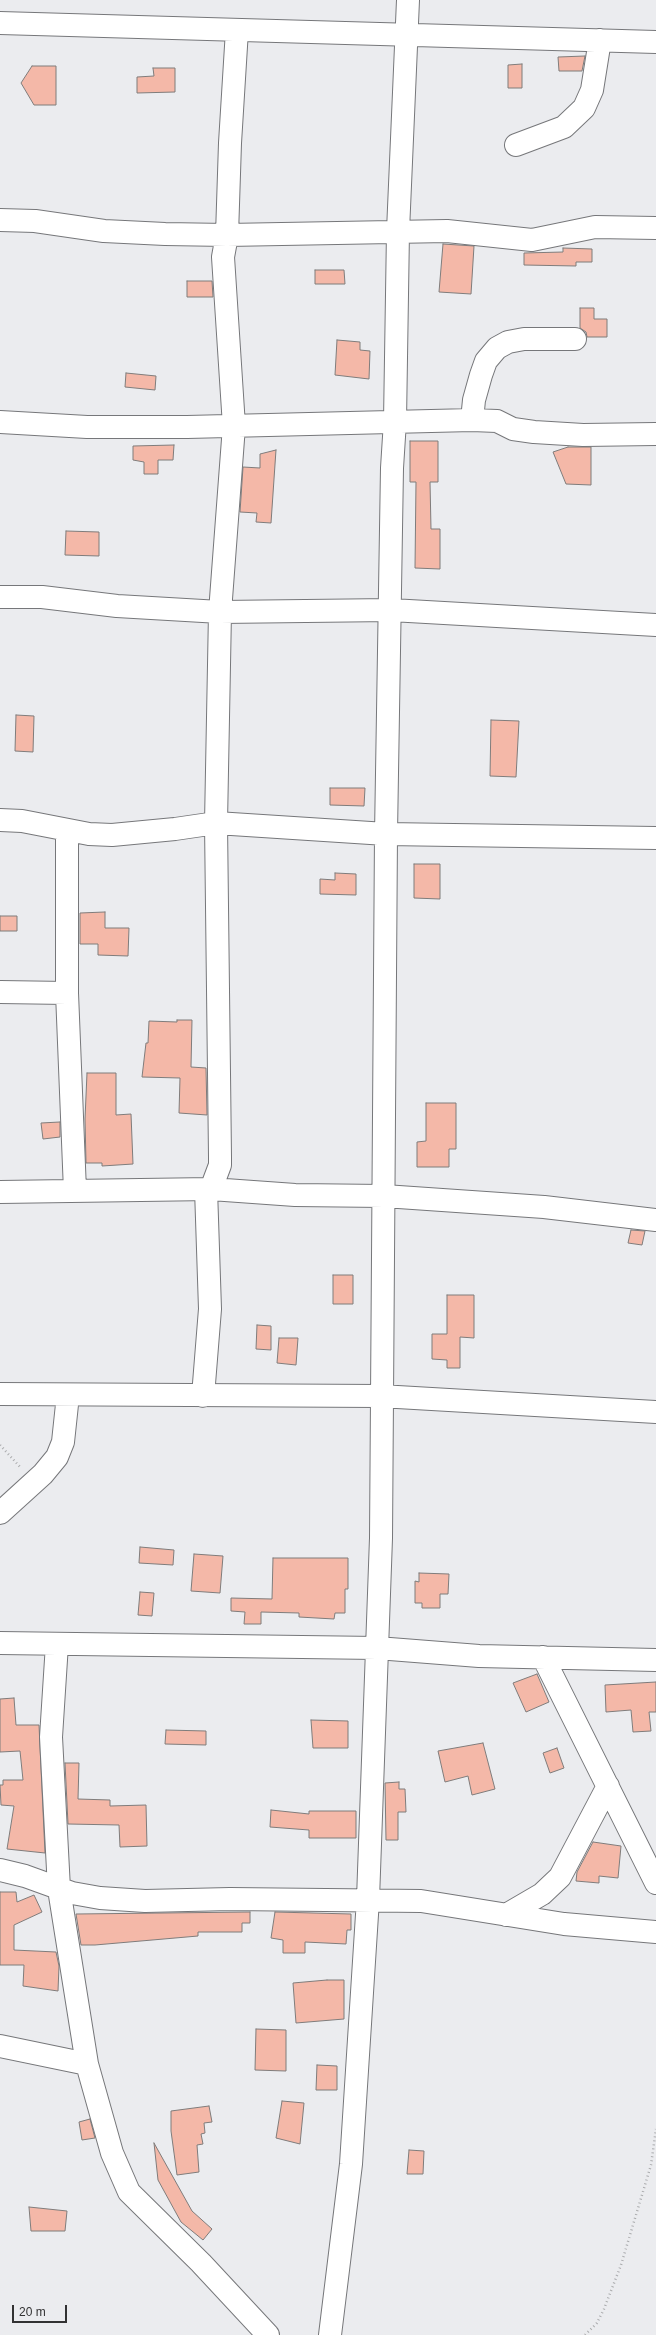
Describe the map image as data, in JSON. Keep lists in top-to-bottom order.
{
  "scale_bar": "20 m"
}
